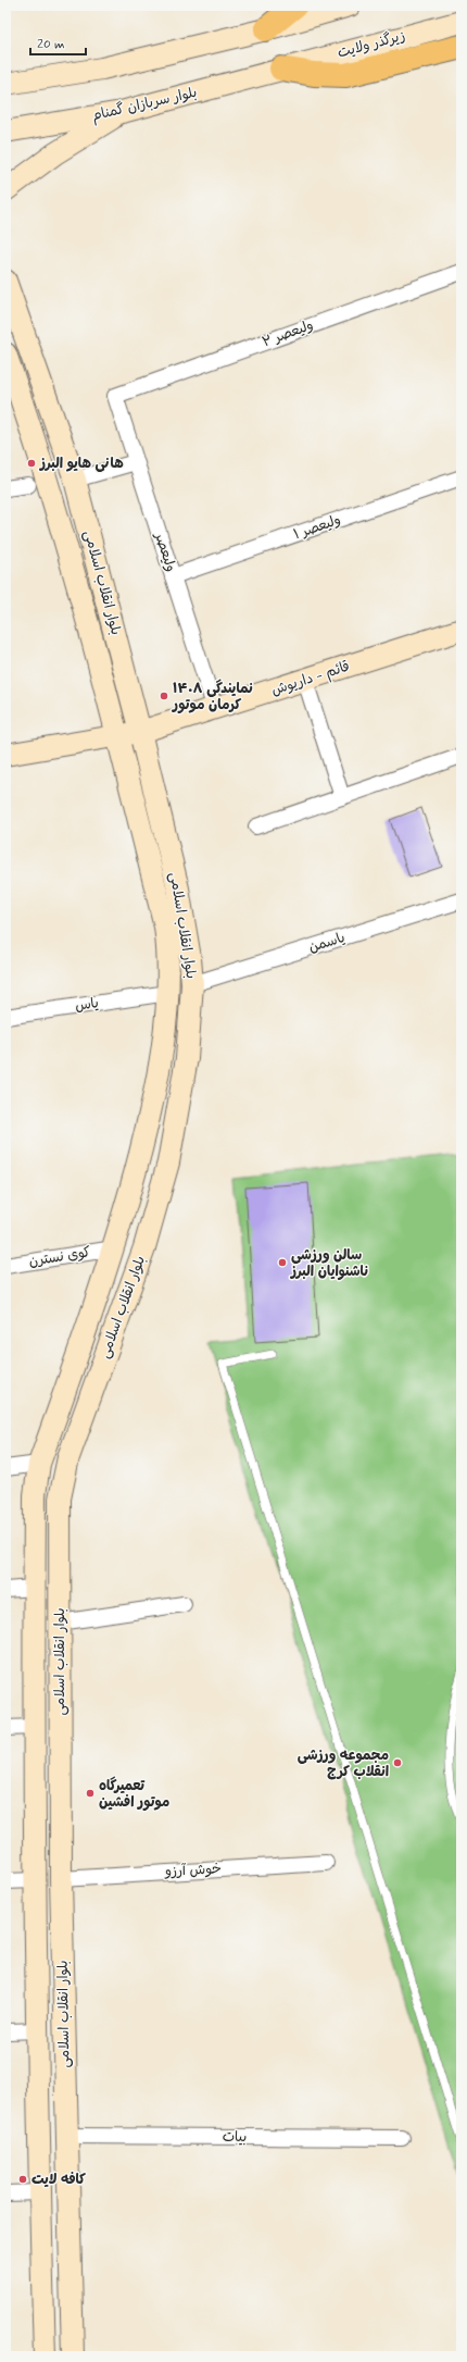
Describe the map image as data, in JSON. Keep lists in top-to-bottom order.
{
  "streets": {
    "main road": [
      "زیرگذر ولایت",
      "بلوار سربازان گمنام",
      "بلوار انقلاب اسلامی",
      "قائم - داریوش"
    ],
    "street": [
      "ولیعصر ۲",
      "ولیعصر ۱",
      "ولیعصر",
      "یاسمن",
      "یاس",
      "کوی نسترن",
      "خوش آرزو",
      "بیات"
    ]
  },
  "crossings": [
    ["زیرگذر ولایت", "بلوار سربازان گمنام"],
    ["ولیعصر ۲", "ولیعصر"],
    ["ولیعصر ۱", "ولیعصر"],
    ["ولیعصر", "قائم - داریوش"],
    ["بلوار انقلاب اسلامی", "قائم - داریوش"],
    ["بلوار انقلاب اسلامی", "یاسمن"],
    ["بلوار انقلاب اسلامی", "یاس"],
    ["بلوار انقلاب اسلامی", "کوی نسترن"],
    ["بلوار انقلاب اسلامی", "خوش آرزو"],
    ["بلوار انقلاب اسلامی", "بیات"]
  ],
  "places": [
    "هانی هایو البرز",
    "نمایندگی ۱۴۰۸ کرمان موتور",
    "سالن ورزشی ناشنوایان البرز",
    "مجموعه ورزشی انقلاب کرج",
    "تعمیرگاه موتور افشین",
    "کافه لایت"
  ],
  "scale_bar": "20 m"
}
